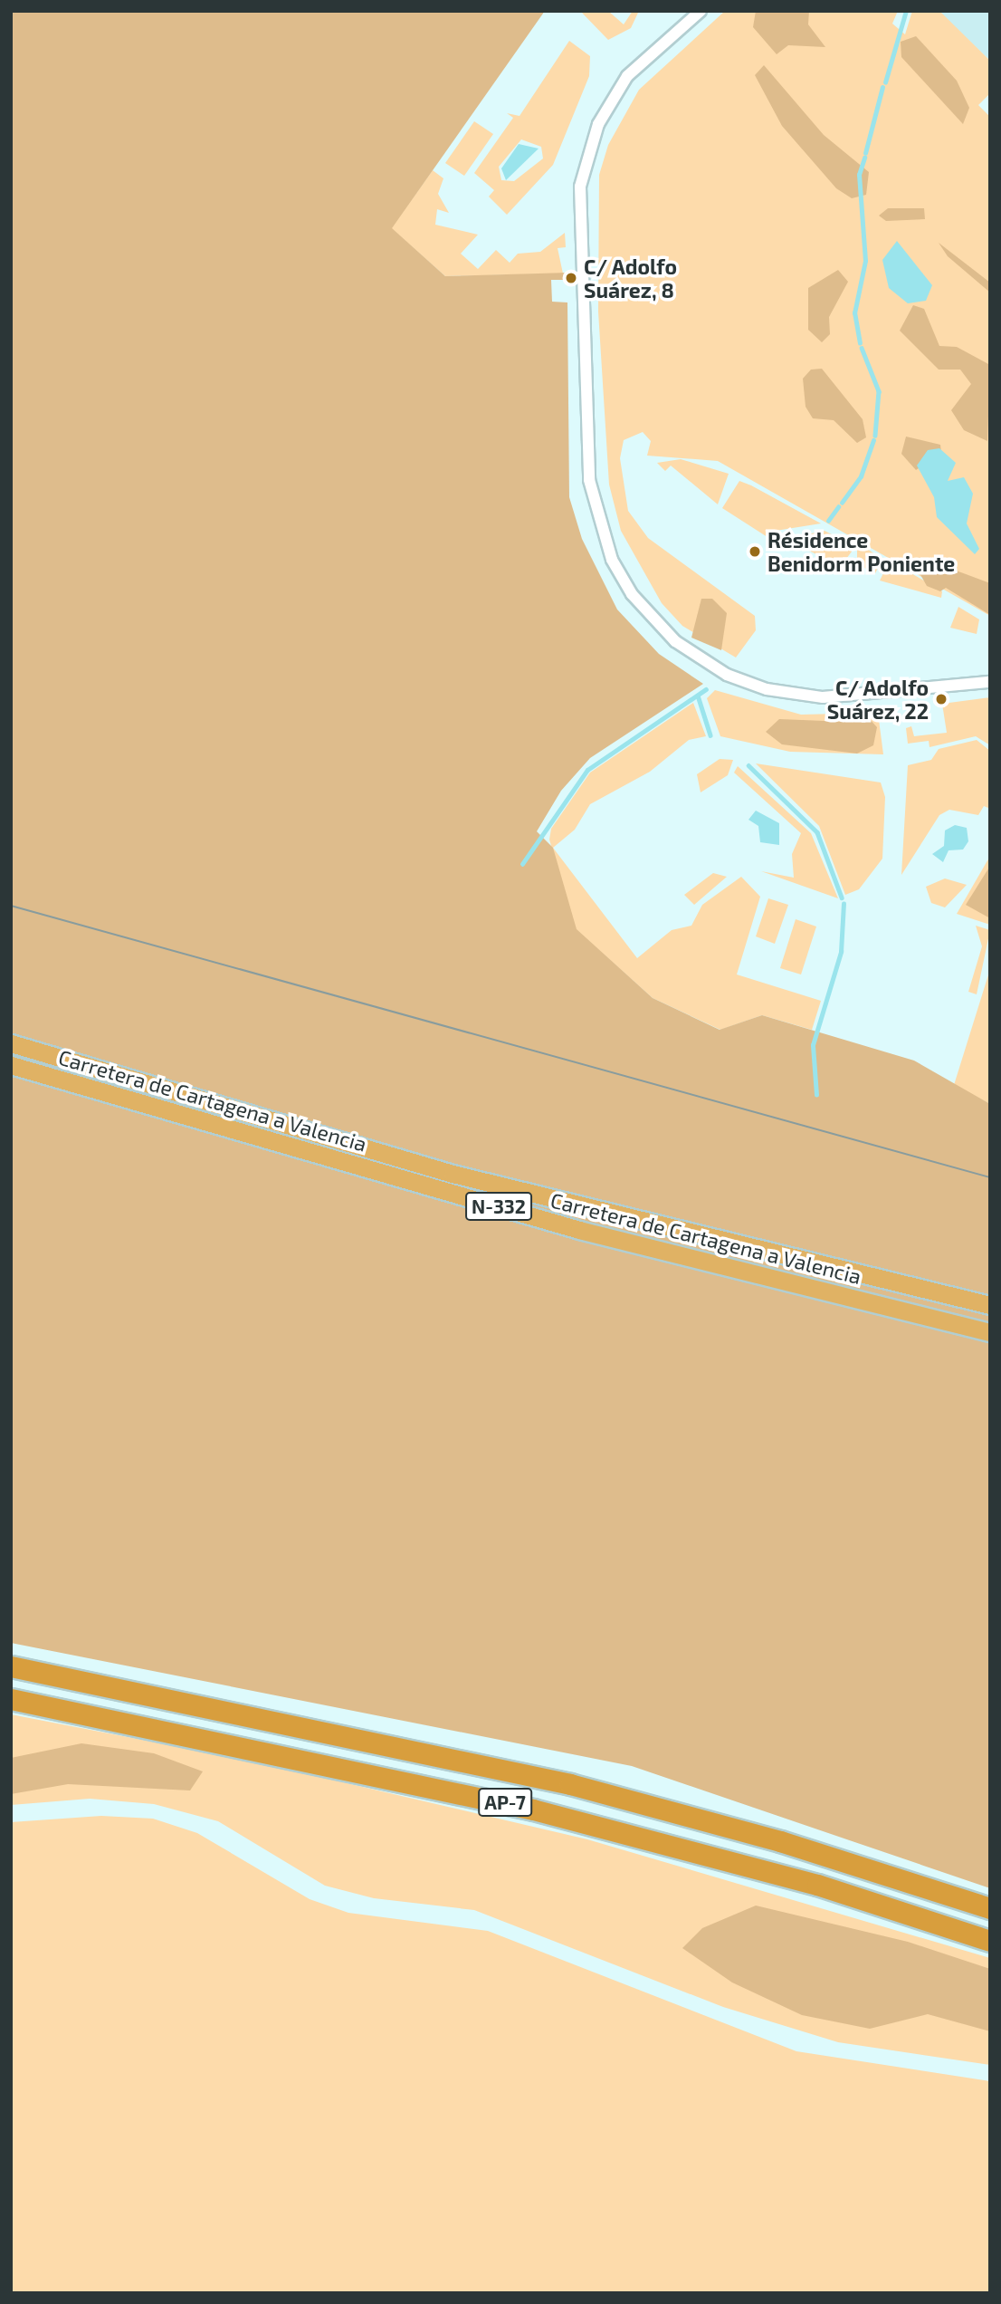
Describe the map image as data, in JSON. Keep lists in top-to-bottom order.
{
  "streets": {
    "highway": ["Carretera de Cartagena a Valencia", "N-332", "AP-7"]
  },
  "places": ["C/ Adolfo Suárez, 8", "Résidence Benidorm Poniente", "C/ Adolfo Suárez, 22"]
}
